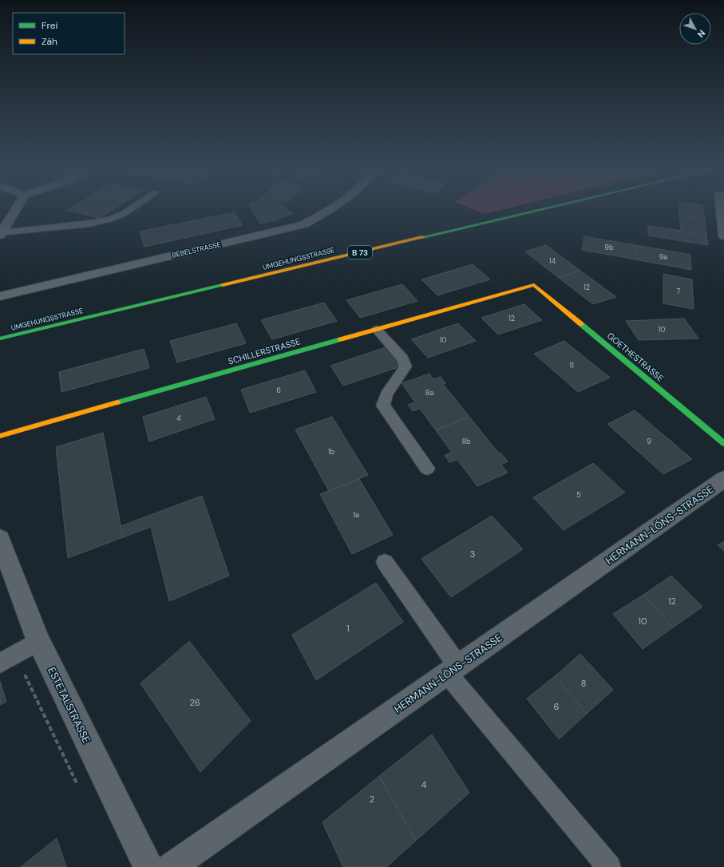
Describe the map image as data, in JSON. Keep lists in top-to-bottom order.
{
  "streets": {
    "main road": [
      "B 73",
      "UMGEHUNGSSTRASSE",
      "SCHILLERSTRASSE",
      "GOETHESTRASSE"
    ],
    "street": ["BEBELSTRASSE", "HERMANN-LÖNS-STRASSE", "ESTETALSTRASSE"]
  },
  "crossings": [
    ["SCHILLERSTRASSE", "GOETHESTRASSE"]
  ],
  "house_numbers": [
    "9b",
    "9a",
    "14",
    "12",
    "7",
    "12",
    "10",
    "10",
    "11",
    "6",
    "8a",
    "4",
    "8b",
    "9",
    "1b",
    "5",
    "1a",
    "3",
    "12",
    "10",
    "1",
    "8",
    "26",
    "6",
    "4",
    "2"
  ],
  "legend": ["Frei", "Zäh"],
  "north": "bottom right"
}
